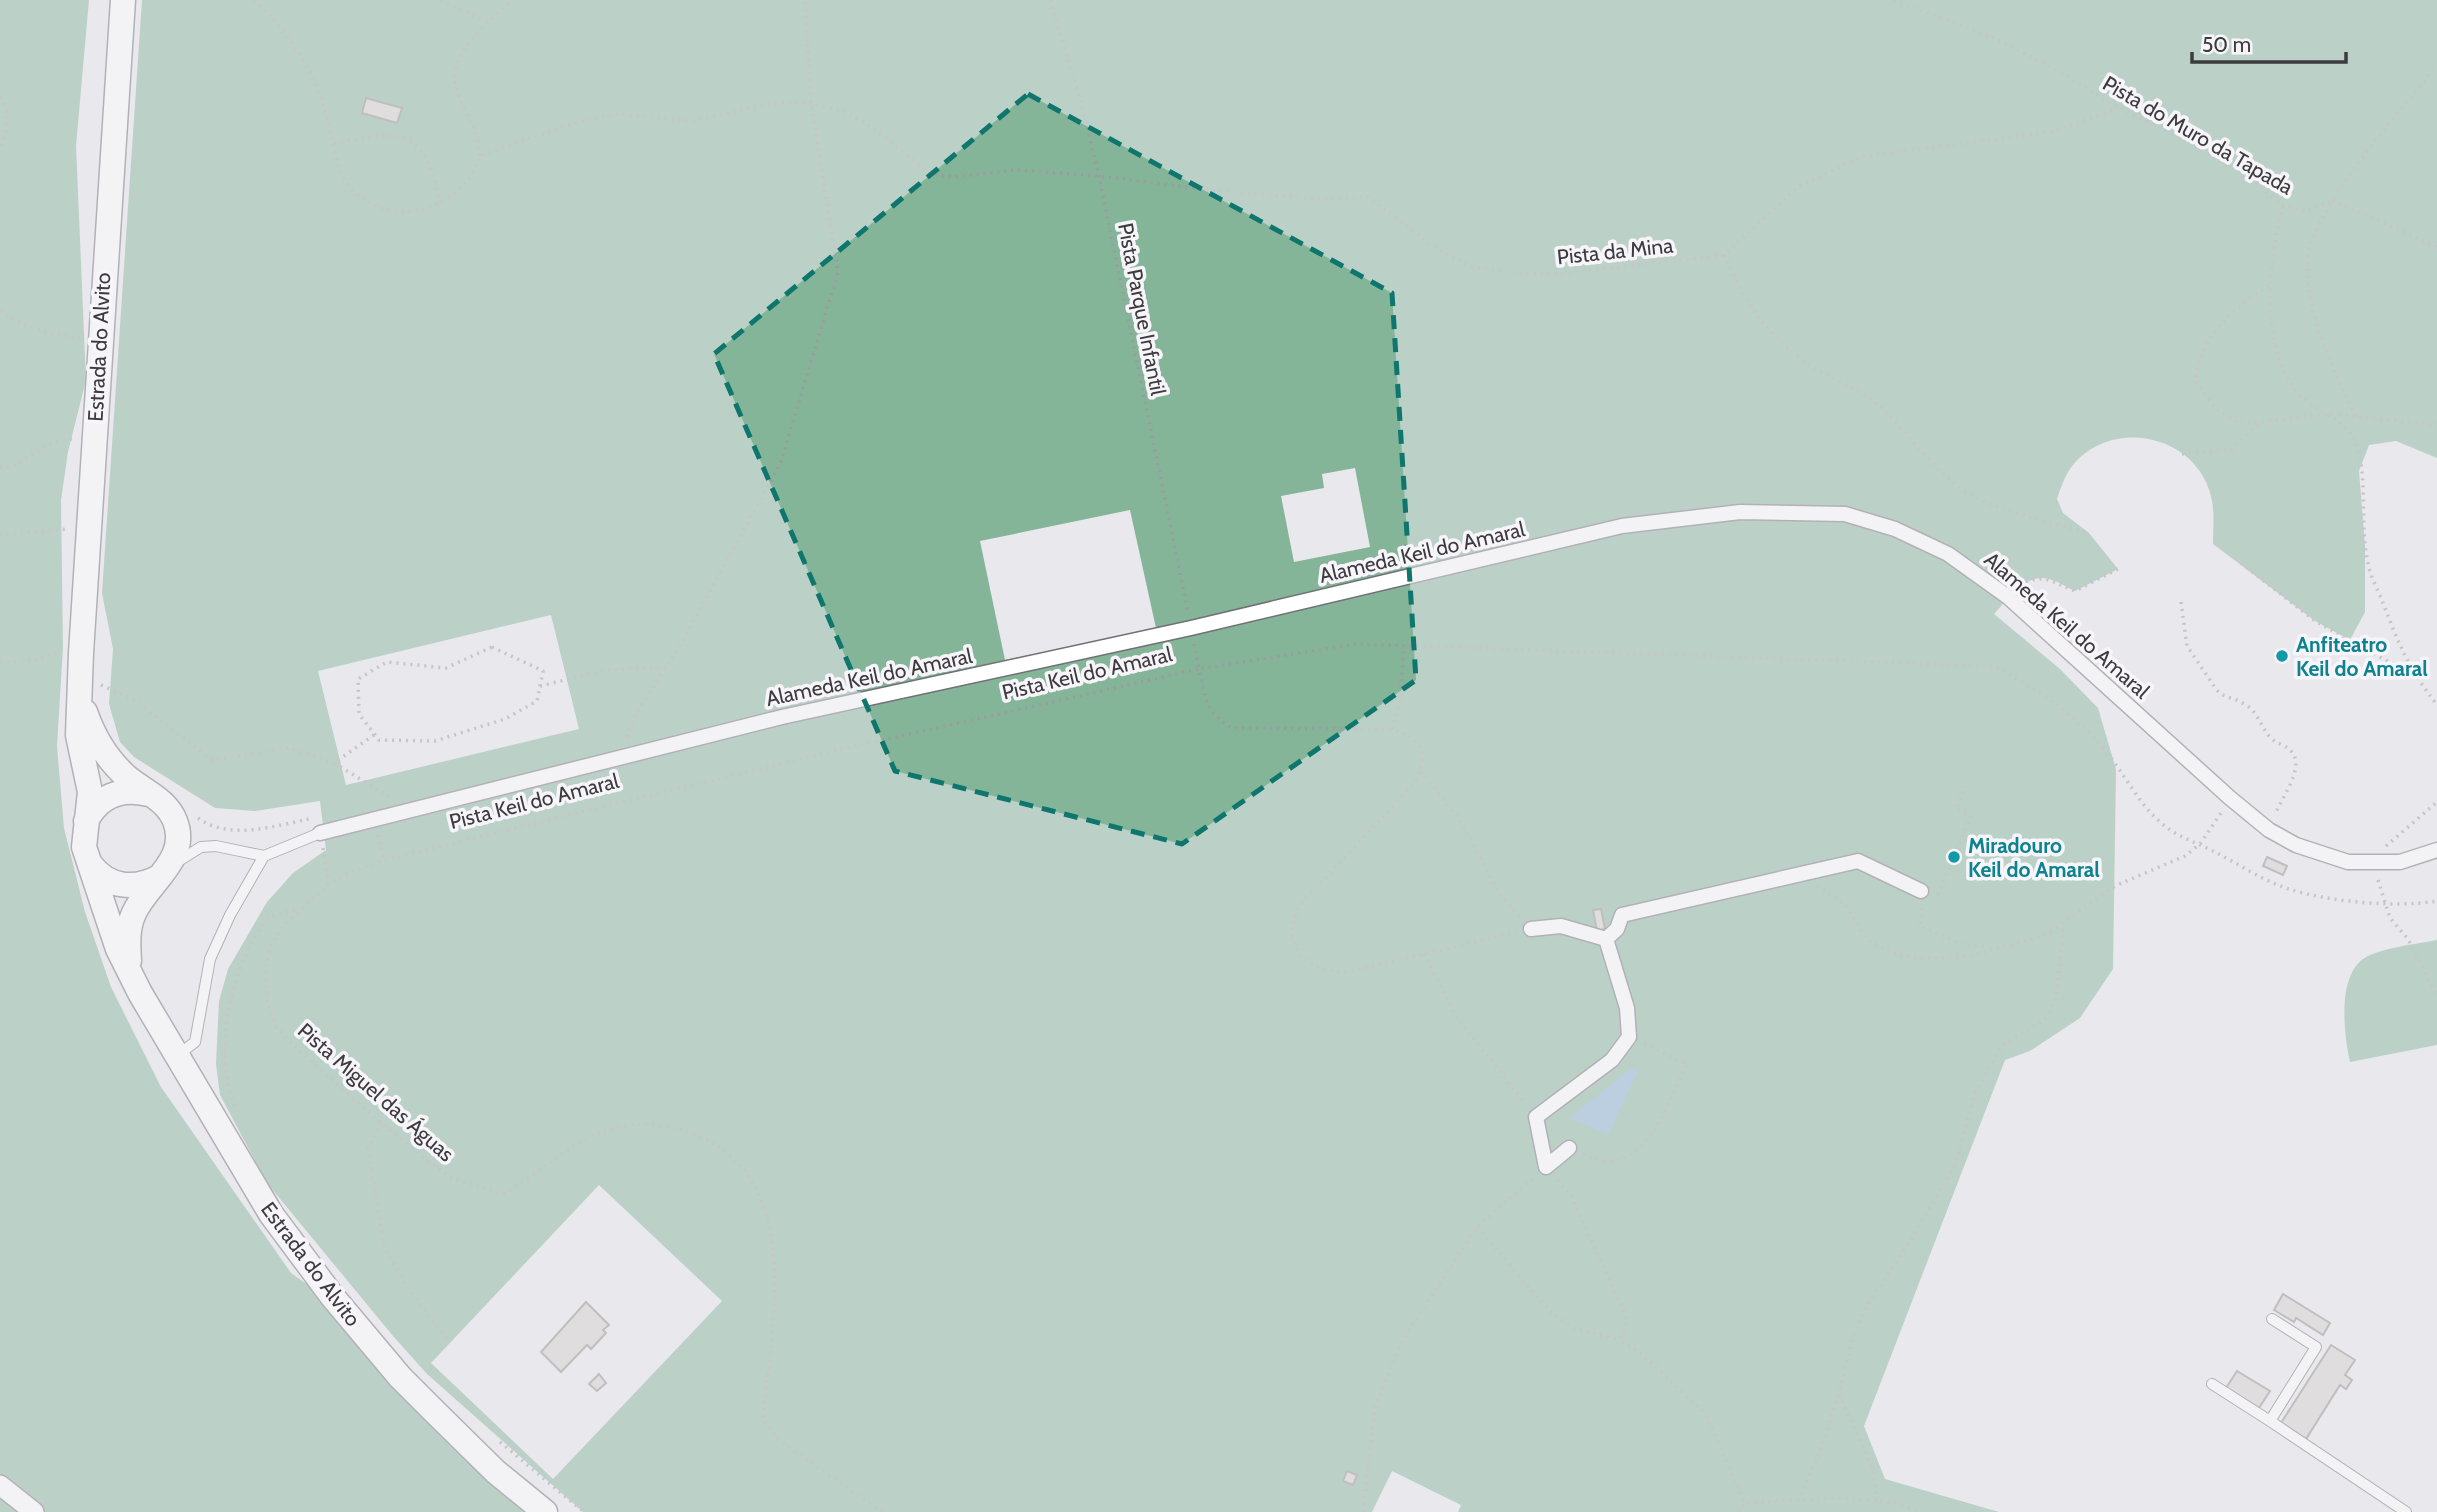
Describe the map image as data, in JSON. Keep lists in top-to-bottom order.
{
  "streets": {
    "street": ["Estrada do Alvito", "Alameda Keil do Amaral"],
    "path": [
      "Pista do Muro da Tapada",
      "Pista da Mina",
      "Pista Parque Infantil",
      "Pista Keil do Amaral",
      "Pista Miguel das Águas"
    ]
  },
  "crossings": [
    ["Pista da Mina", "Pista Parque Infantil"],
    ["Pista Parque Infantil", "Alameda Keil do Amaral"],
    ["Pista Parque Infantil", "Pista Keil do Amaral"],
    ["Pista Keil do Amaral", "Pista Miguel das Águas"]
  ],
  "places": ["Anfiteatro Keil do Amaral", "Miradouro Keil do Amaral"],
  "scale_bar": "50 m"
}
